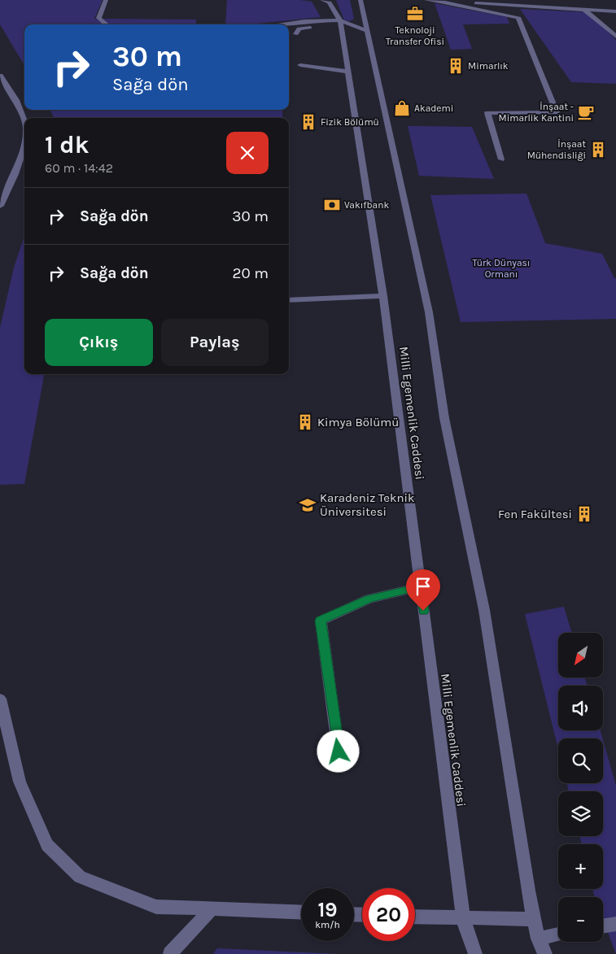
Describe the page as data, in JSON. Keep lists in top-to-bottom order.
{
  "streets": {
    "street": ["Milli Egemenlik Caddesi"]
  },
  "parks": ["Türk Dünyası Ormanı"],
  "places": {
    "office": ["Teknoloji Transfer Ofisi"],
    "building": [
      "Mimarlık",
      "Fizik Bölümü",
      "İnşaat Mühendisliği",
      "Kimya Bölümü",
      "Fen Fakültesi"
    ],
    "shop": ["Akademi"],
    "cafe": ["İnşaat - Mimarlik Kantini"],
    "bank": ["Vakıfbank"],
    "school or university": ["Karadeniz Teknik Üniversitesi"]
  },
  "north": "bottom left",
  "page": {
    "turn": ["30 m", "Sağa dön"],
    "heading": ["1 dk", "60 m · 14:42"],
    "list": [
      {
        "name": "Sağa dön",
        "value": "30 m"
      },
      {
        "name": "Sağa dön",
        "value": "20 m"
      }
    ],
    "buttons": ["Çıkış", "Paylaş"],
    "map_buttons": ["+", "−"],
    "speed": "19 km/h",
    "limit": "20"
  }
}
